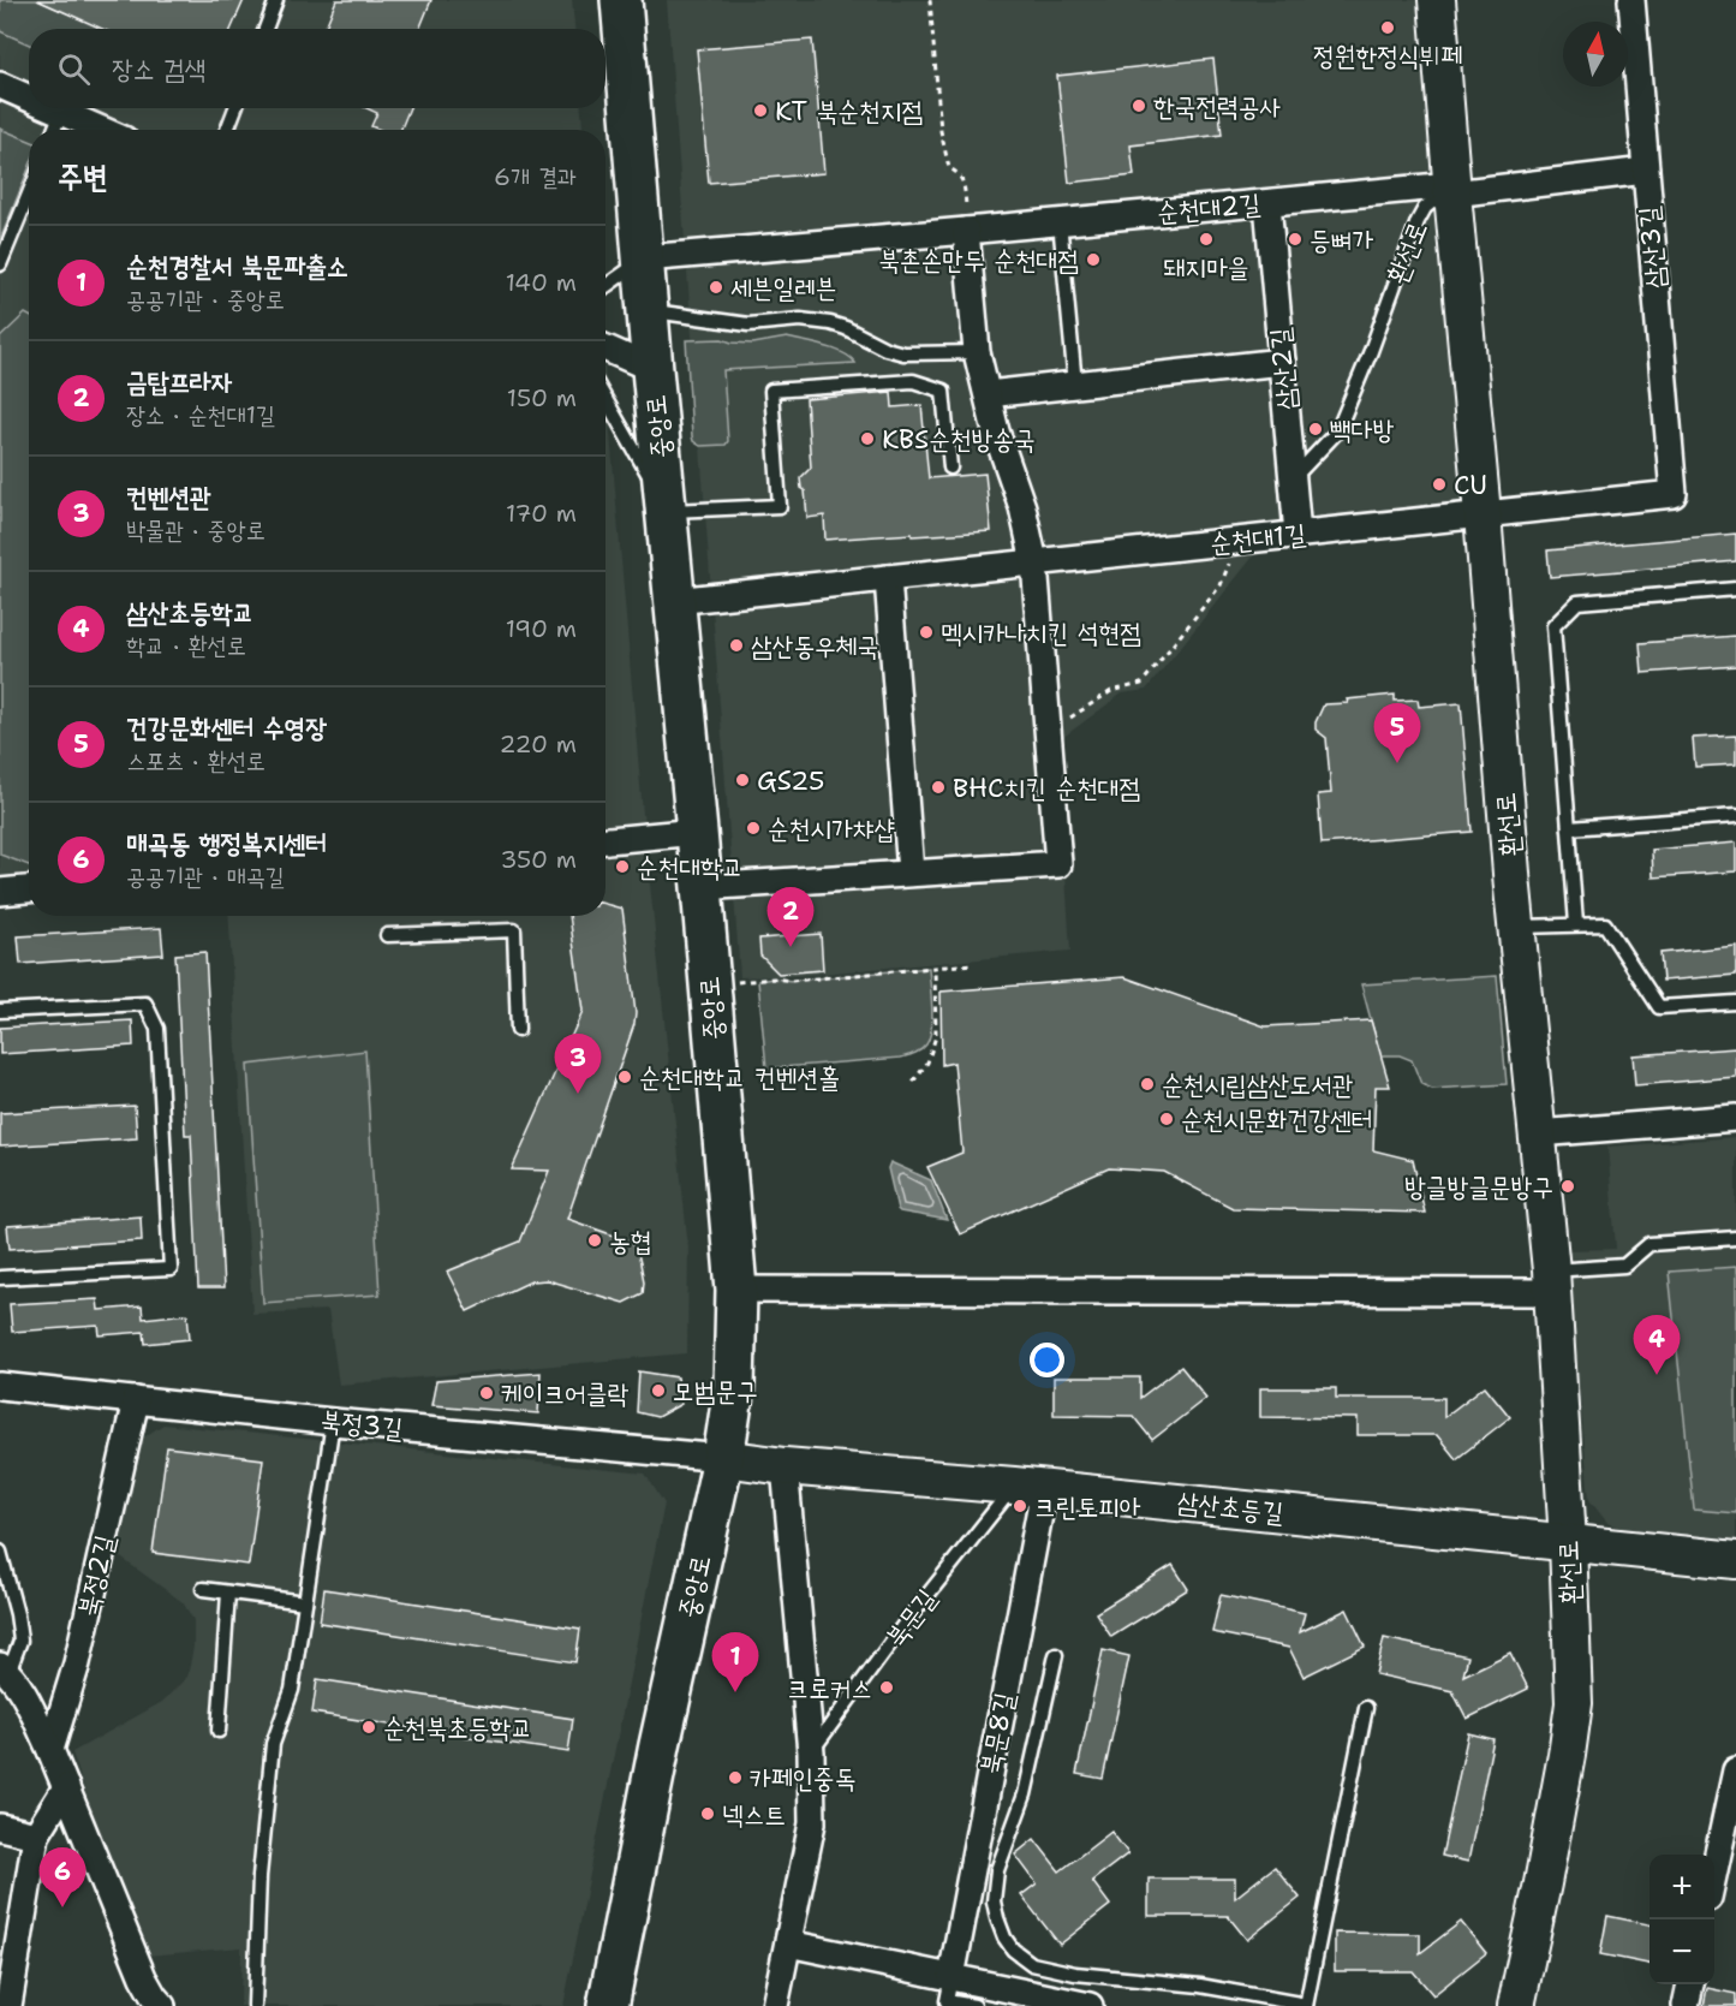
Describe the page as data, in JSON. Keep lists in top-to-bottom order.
{
  "streets": {
    "main road": ["중앙로"],
    "street": [
      "순천대2길",
      "삼산3길",
      "환선로",
      "삼산2길",
      "순천대1길",
      "북정3길",
      "삼산초등길",
      "북정2길",
      "북문8길"
    ],
    "lane": ["북문길"]
  },
  "crossings": [
    ["순천대2길", "환선로"],
    ["순천대2길", "삼산2길"],
    ["순천대2길", "중앙로"],
    ["삼산3길", "환선로"],
    ["삼산3길", "순천대1길"],
    ["환선로", "삼산2길"],
    ["환선로", "순천대1길"],
    ["환선로", "삼산초등길"],
    ["삼산2길", "순천대1길"],
    ["중앙로", "순천대1길"],
    ["중앙로", "북정3길"],
    ["중앙로", "삼산초등길"],
    ["북정3길", "삼산초등길"],
    ["북정3길", "북정2길"],
    ["삼산초등길", "북문길"],
    ["삼산초등길", "북문8길"],
    ["북문길", "북문8길"]
  ],
  "places": [
    "정원한정식뷔페",
    "한국전력공사",
    "KT 북순천지점",
    "돼지마을",
    "등뼈가",
    "북촌손만두 순천대점",
    "세븐일레븐",
    "빽다방",
    "KBS순천방송국",
    "CU",
    "멕시카나치킨 석현점",
    "삼산동우체국",
    "GS25",
    "BHC치킨 순천대점",
    "순천시가챠샵",
    "순천대학교",
    "순천대학교 컨벤션홀",
    "순천시립삼산도서관",
    "순천시문화건강센터",
    "방글방글문방구",
    "농협",
    "모범문구",
    "케이크어클락",
    "크린토피아",
    "크로커스",
    "순천북초등학교",
    "카페인중독",
    "넥스트"
  ],
  "north": "top",
  "page": {
    "search": "장소 검색",
    "heading": ["주변", "6개 결과"],
    "list": [
      {
        "mark": "1",
        "name": "순천경찰서 북문파출소",
        "note": "공공기관 · 중앙로",
        "value": "140 m"
      },
      {
        "mark": "2",
        "name": "금탑프라자",
        "note": "장소 · 순천대1길",
        "value": "150 m"
      },
      {
        "mark": "3",
        "name": "컨벤션관",
        "note": "박물관 · 중앙로",
        "value": "170 m"
      },
      {
        "mark": "4",
        "name": "삼산초등학교",
        "note": "학교 · 환선로",
        "value": "190 m"
      },
      {
        "mark": "5",
        "name": "건강문화센터 수영장",
        "note": "스포츠 · 환선로",
        "value": "220 m"
      },
      {
        "mark": "6",
        "name": "매곡동 행정복지센터",
        "note": "공공기관 · 매곡길",
        "value": "350 m"
      }
    ],
    "pins": [
      "5",
      "2",
      "3",
      "4",
      "1",
      "6"
    ],
    "map_buttons": ["+", "−"]
  }
}
